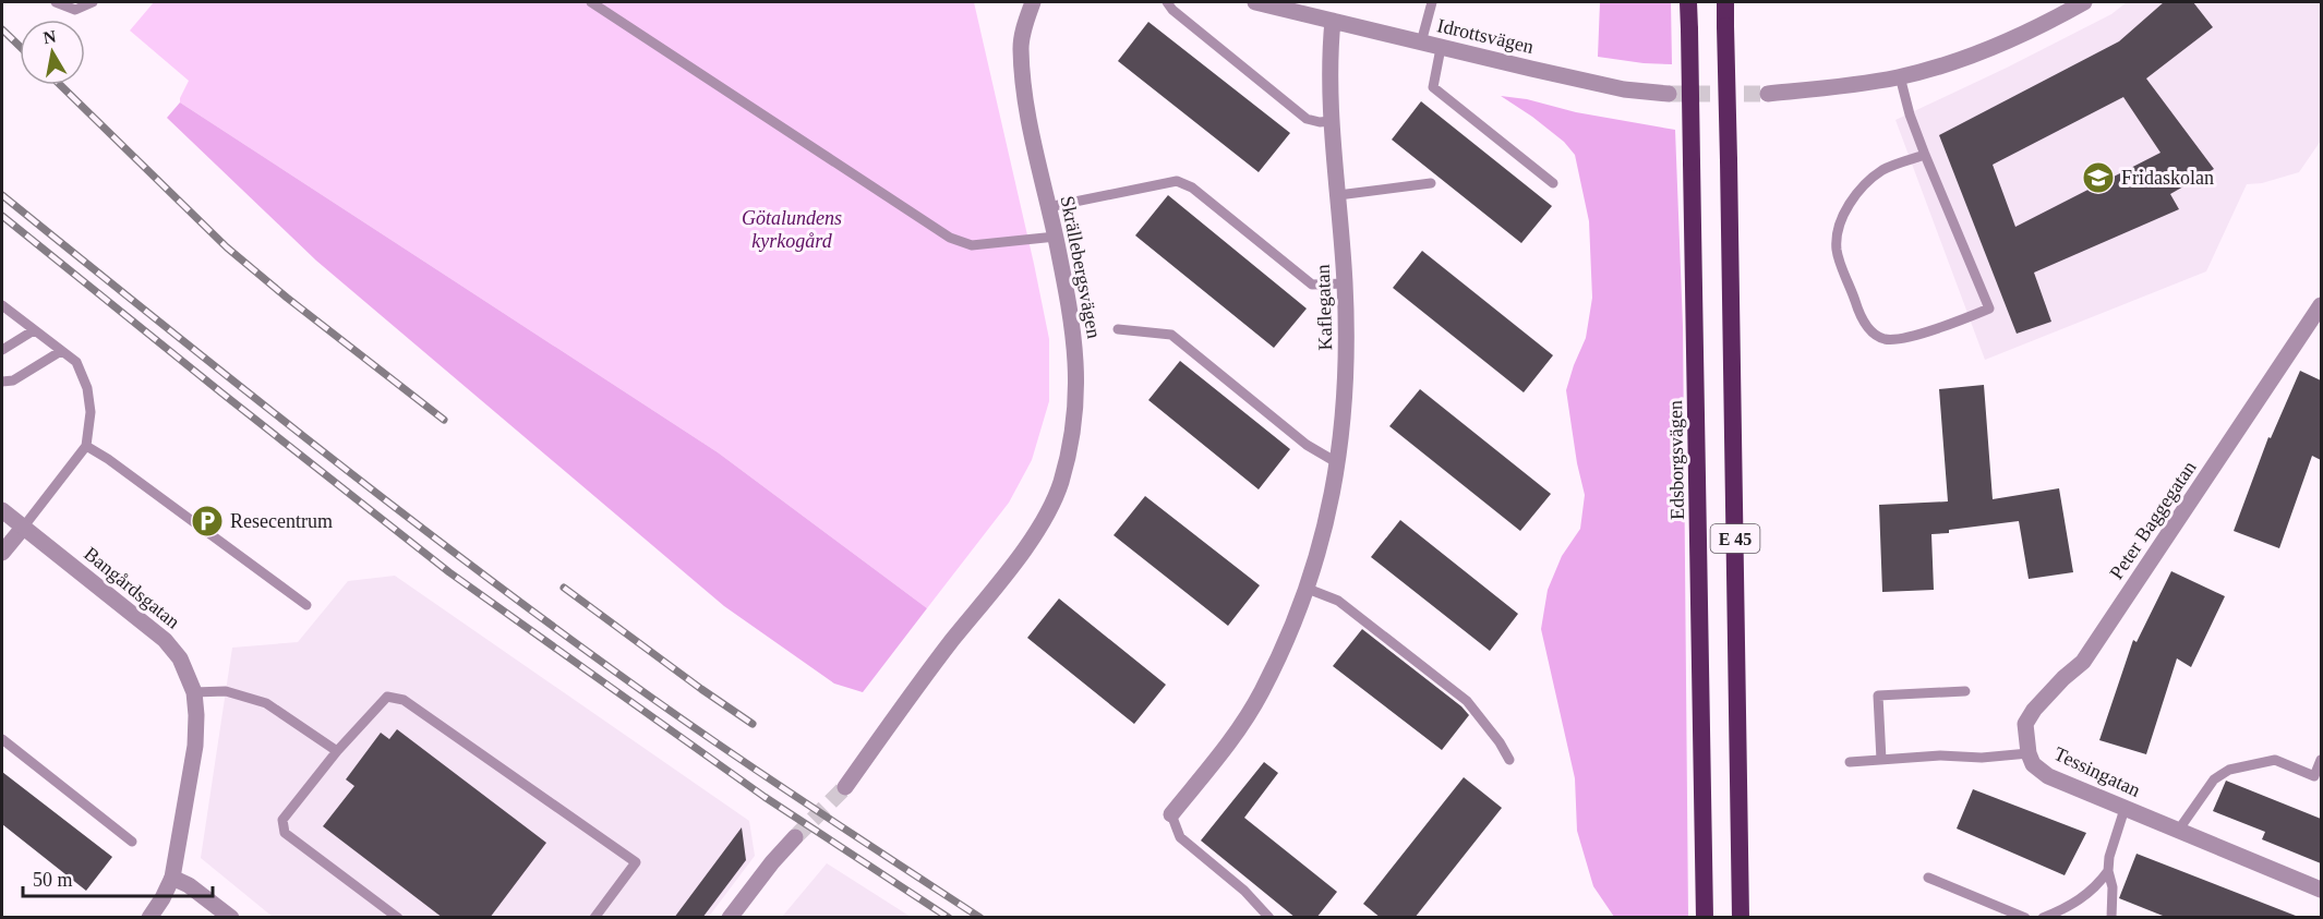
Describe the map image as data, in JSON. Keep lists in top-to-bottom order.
{
  "streets": {
    "highway": ["Edsborgsvägen", "E 45"],
    "street": [
      "Idrottsvägen",
      "Skrällebergsvägen",
      "Kaflegatan",
      "Peter Baggegatan",
      "Bangårdsgatan",
      "Tessingatan"
    ]
  },
  "crossings": [
    ["Idrottsvägen", "Kaflegatan"],
    ["Peter Baggegatan", "Tessingatan"]
  ],
  "parks": ["Götalundens kyrkogård"],
  "places": {
    "school or university": ["Fridaskolan"],
    "parking": ["Resecentrum"]
  },
  "scale_bar": "50 m",
  "north": "top"
}
